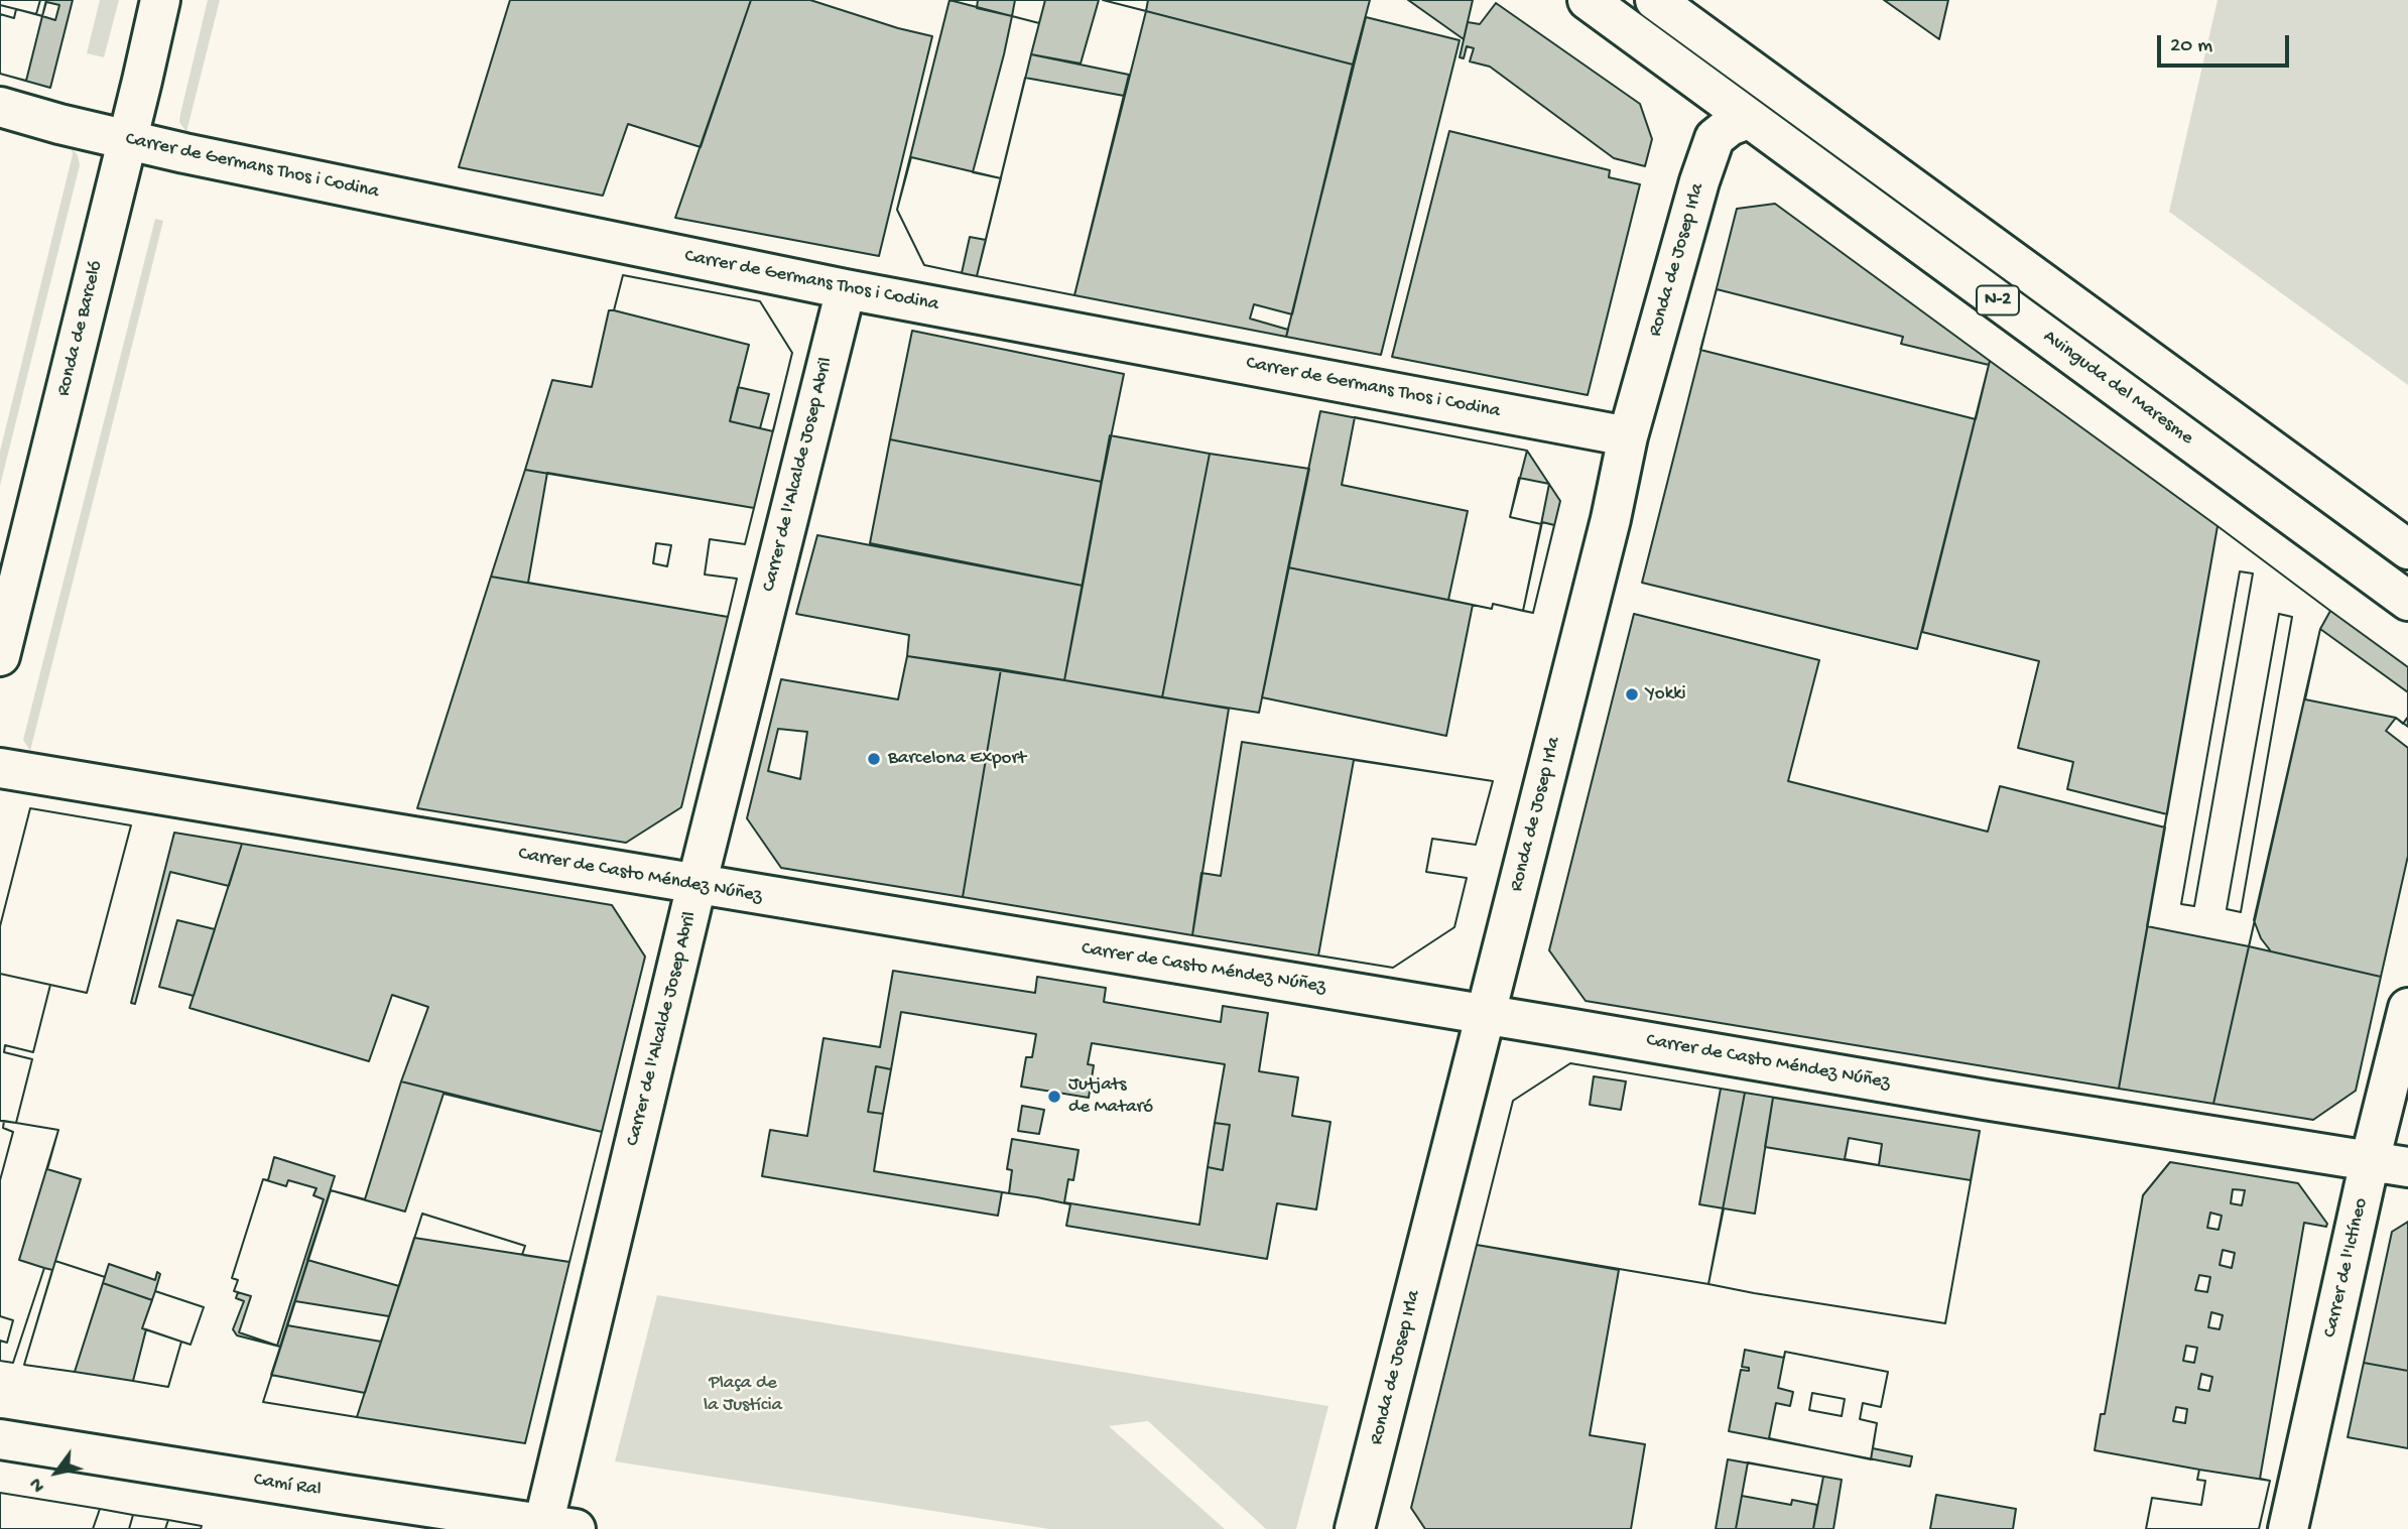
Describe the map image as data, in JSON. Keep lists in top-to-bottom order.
{
  "streets": {
    "street": [
      "Carrer de Germans Thos i Codina",
      "Ronda de Josep Irla",
      "N-2",
      "Ronda de Barceló",
      "Avinguda del Maresme",
      "Carrer de l'Alcalde Josep Abril",
      "Carrer de Casto Méndez Núñez",
      "Carrer de l'Ictíneo",
      "Camí Ral"
    ]
  },
  "crossings": [
    ["Carrer de Germans Thos i Codina", "Ronda de Josep Irla"],
    ["Carrer de Germans Thos i Codina", "Ronda de Barceló"],
    ["Carrer de Germans Thos i Codina", "Carrer de l'Alcalde Josep Abril"],
    ["Ronda de Josep Irla", "Avinguda del Maresme"],
    ["Ronda de Josep Irla", "Carrer de Casto Méndez Núñez"],
    ["Carrer de l'Alcalde Josep Abril", "Carrer de Casto Méndez Núñez"],
    ["Carrer de l'Alcalde Josep Abril", "Camí Ral"],
    ["Carrer de Casto Méndez Núñez", "Carrer de l'Ictíneo"]
  ],
  "parks": ["Plaça de la Justícia"],
  "places": ["Yokki", "Barcelona Export", "Jutjats de Mataró"],
  "scale_bar": "20 m",
  "north": "bottom left"
}
